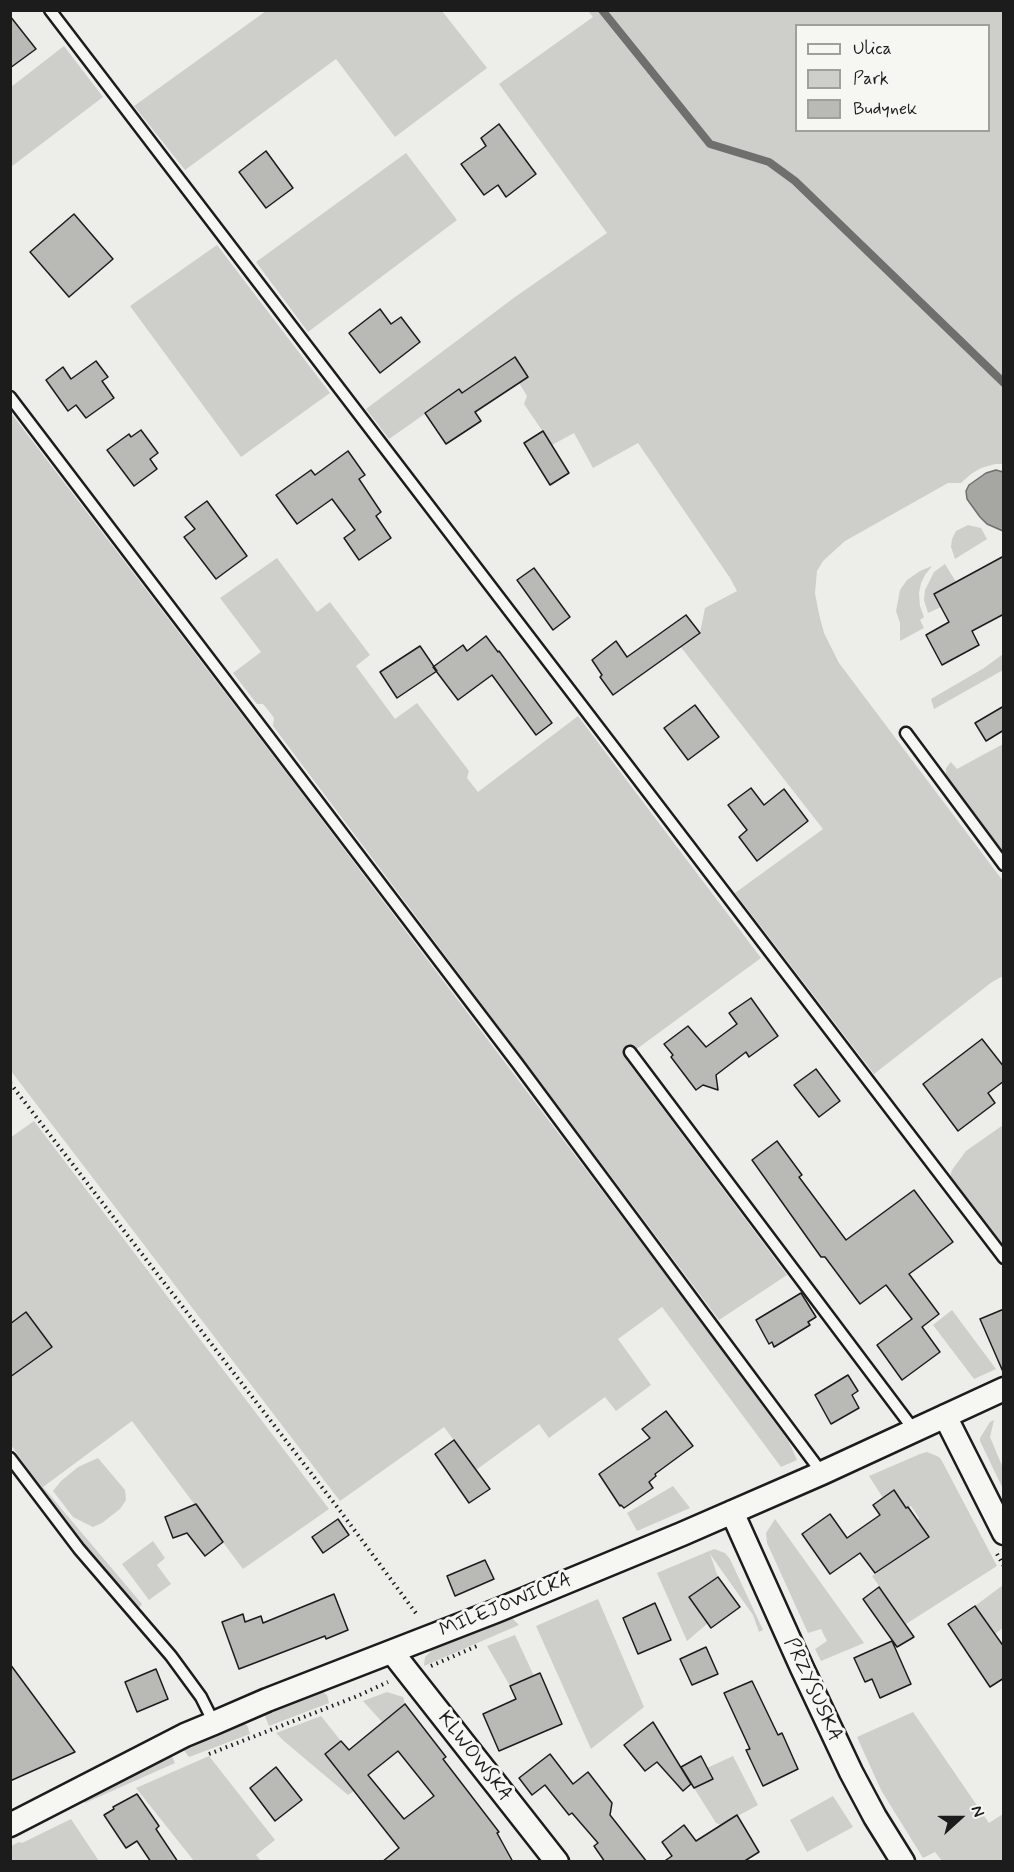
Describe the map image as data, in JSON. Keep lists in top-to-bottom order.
{
  "streets": {
    "street": ["MILEJOWICKA", "PRZYSUSKA", "KLWOWSKA"]
  },
  "crossings": [
    ["MILEJOWICKA", "PRZYSUSKA"],
    ["MILEJOWICKA", "KLWOWSKA"]
  ],
  "legend": ["Ulica", "Park", "Budynek"],
  "north": "right"
}
